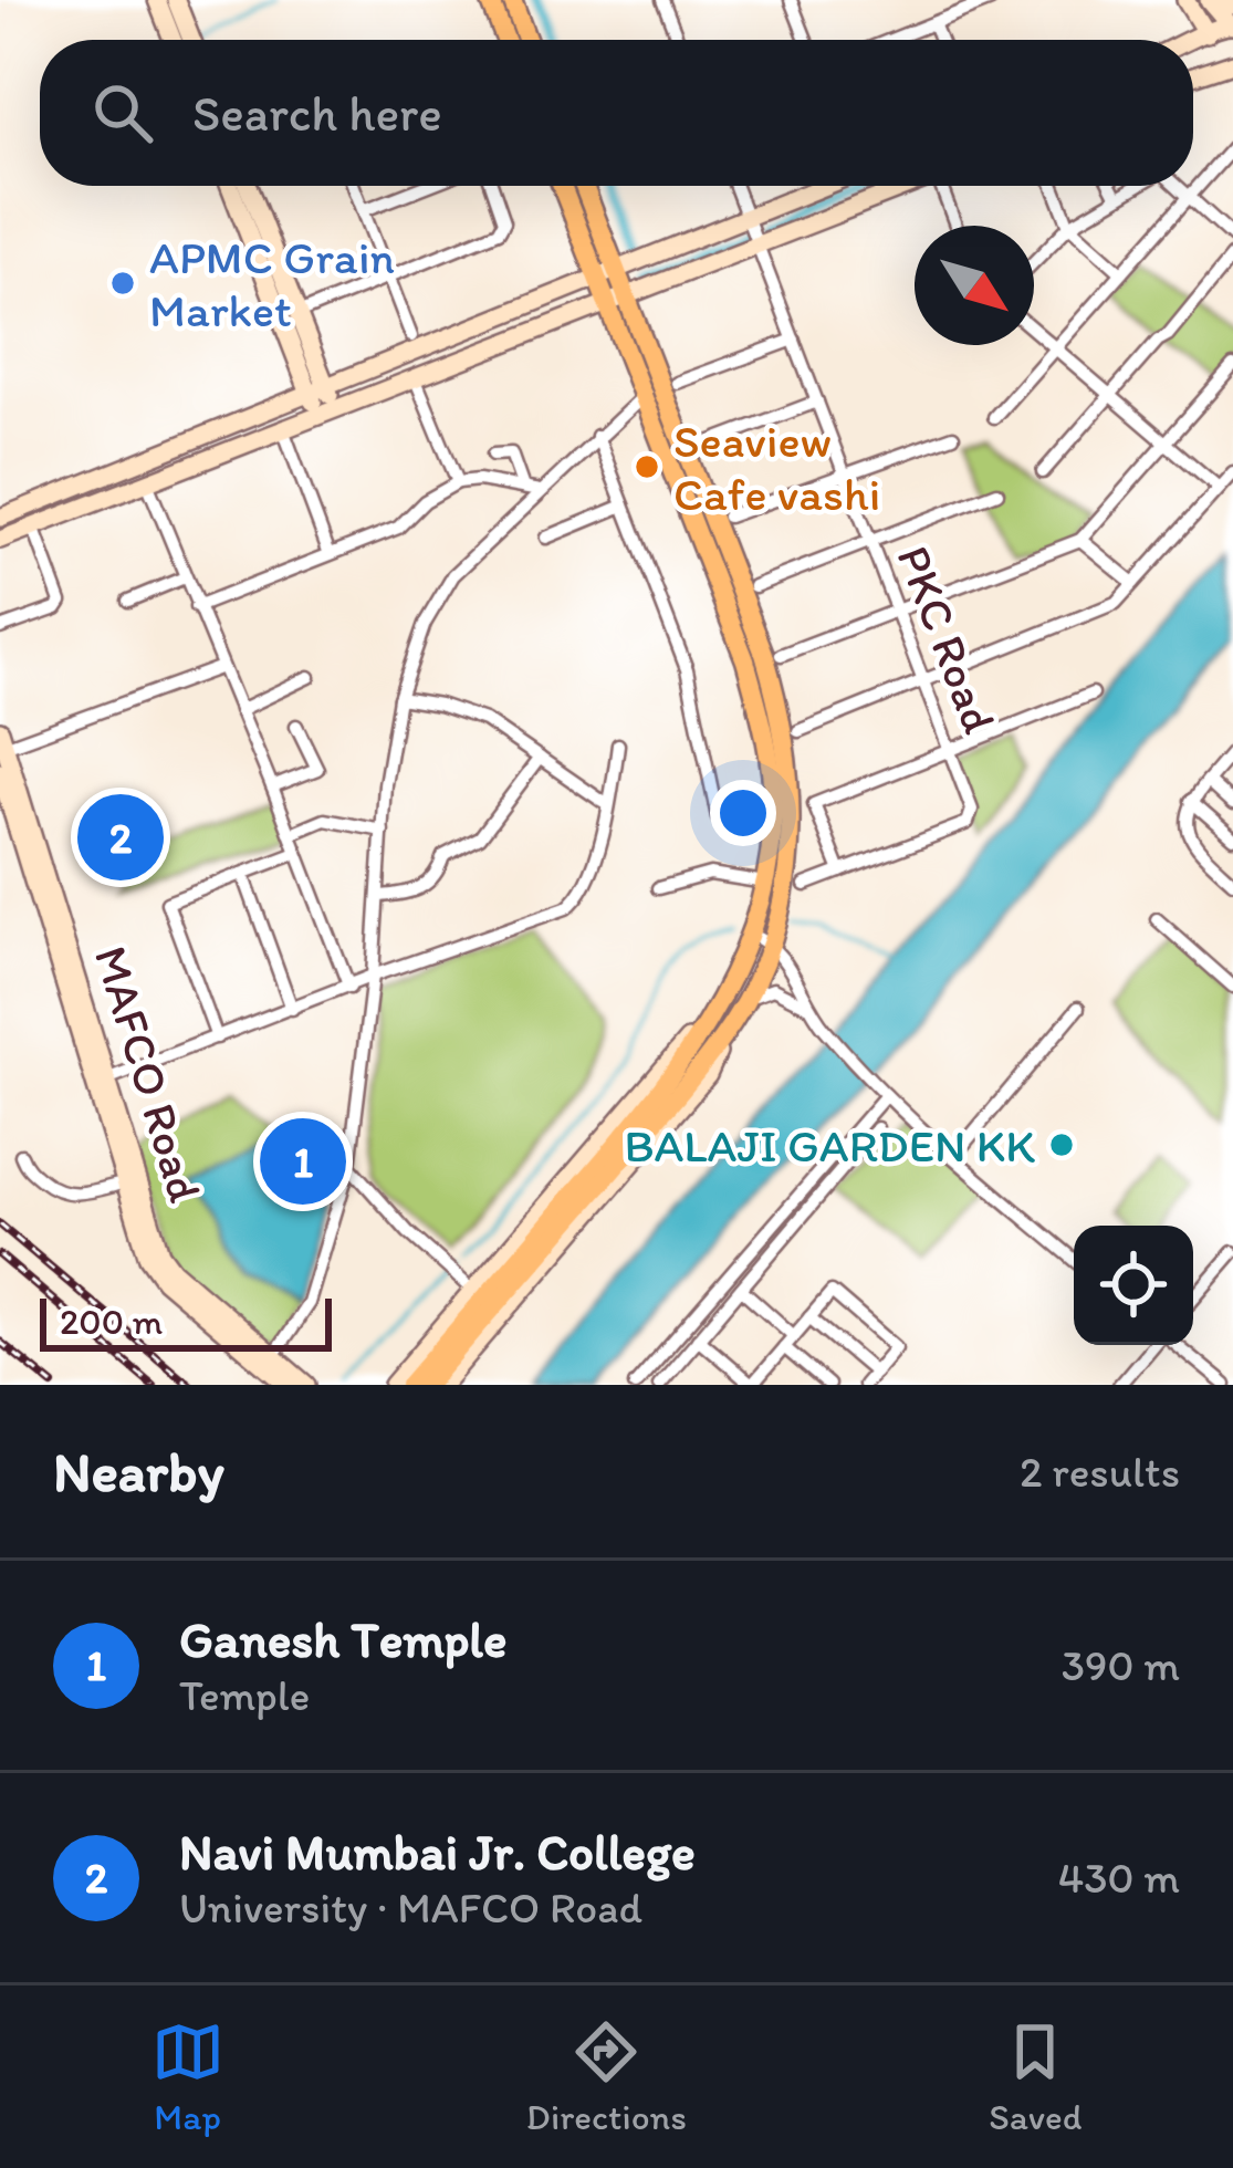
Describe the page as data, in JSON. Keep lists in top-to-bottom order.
{
  "streets": {
    "main road": ["MAFCO Road"],
    "street": ["PKC Road"]
  },
  "places": ["APMC Grain Market", "Seaview Cafe vashi", "BALAJI GARDEN KK"],
  "scale_bar": "200 m",
  "north": "bottom right",
  "page": {
    "search": "Search here",
    "pins": ["2", "1"],
    "scale": "200 m",
    "heading": ["Nearby", "2 results"],
    "list": [
      {
        "mark": "1",
        "name": "Ganesh Temple",
        "note": "Temple",
        "value": "390 m"
      },
      {
        "mark": "2",
        "name": "Navi Mumbai Jr. College",
        "note": "University · MAFCO Road",
        "value": "430 m"
      }
    ],
    "nav": ["Map", "Directions", "Saved"]
  }
}
